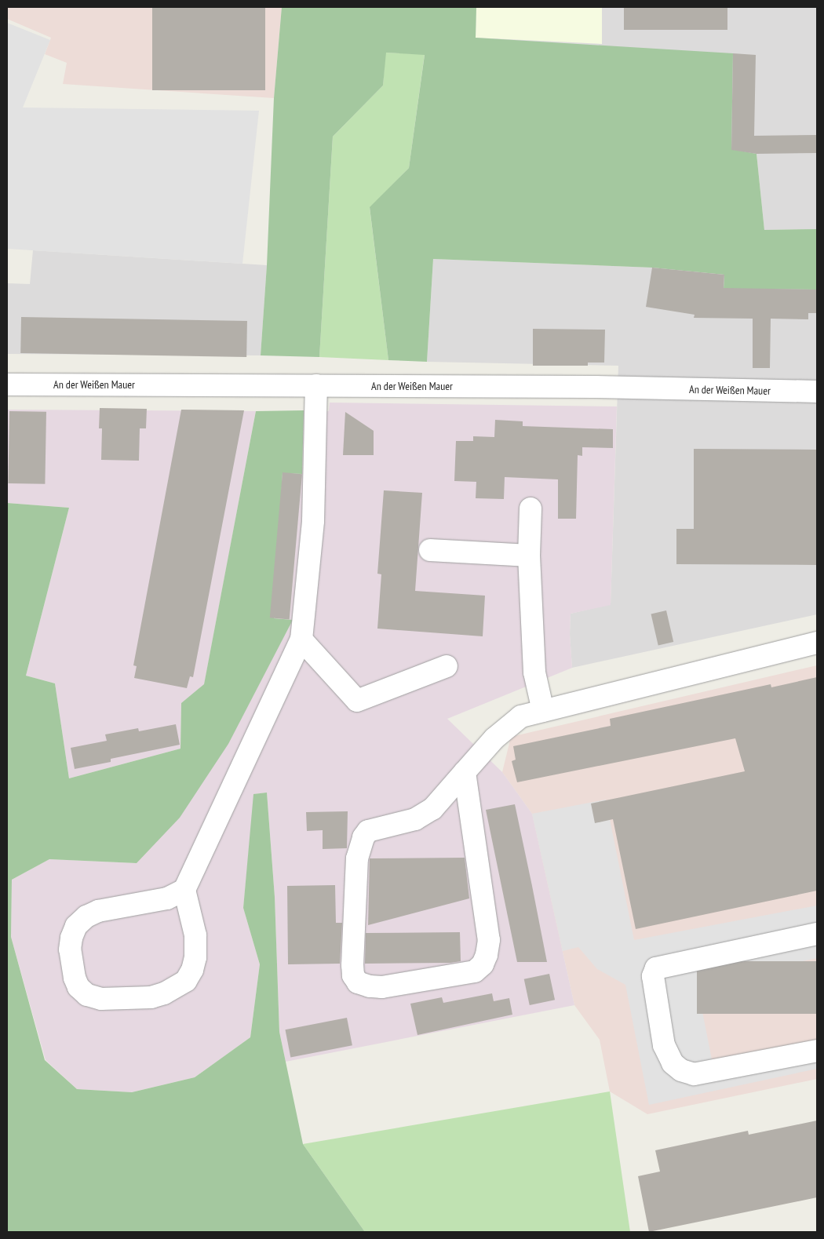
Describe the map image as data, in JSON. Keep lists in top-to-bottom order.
{
  "streets": {
    "street": ["An der Weißen Mauer"]
  }
}
